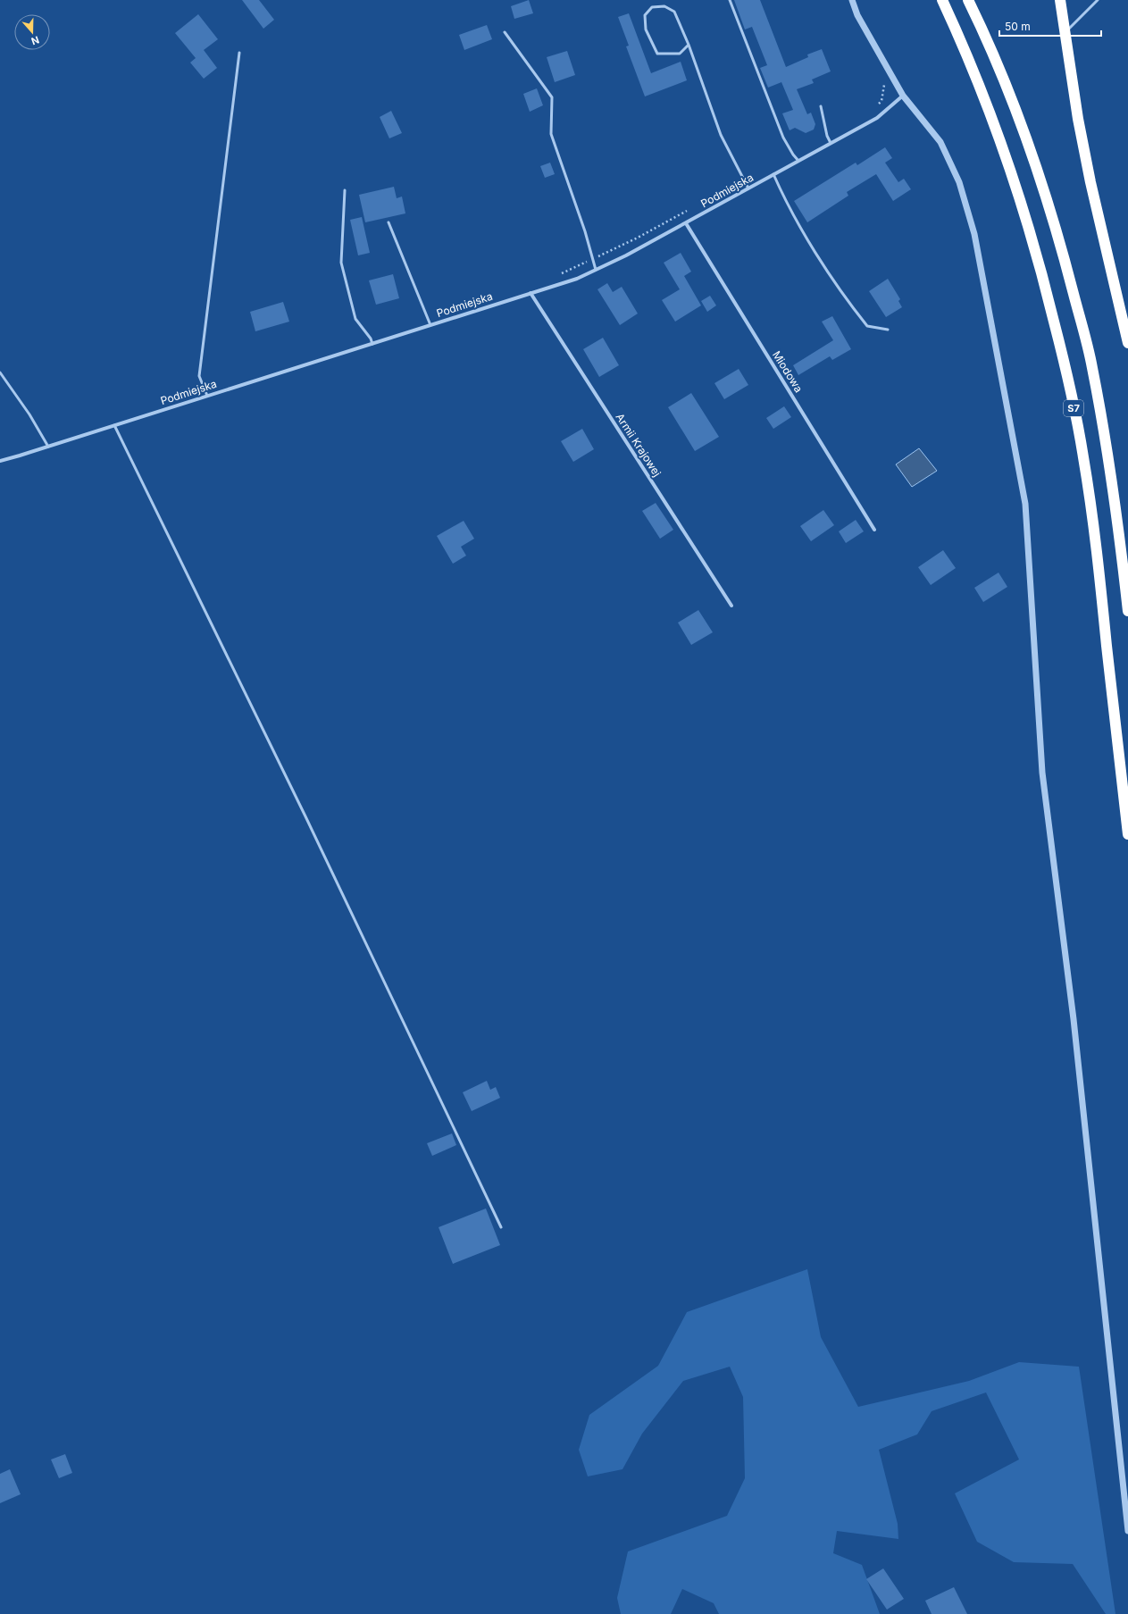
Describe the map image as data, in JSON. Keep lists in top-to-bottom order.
{
  "streets": {
    "highway": ["S7"],
    "street": ["Podmiejska", "Miodowa", "Armii Krajowej"]
  },
  "crossings": [
    ["Podmiejska", "Miodowa"],
    ["Podmiejska", "Armii Krajowej"]
  ],
  "scale_bar": "50 m",
  "north": "bottom"
}
